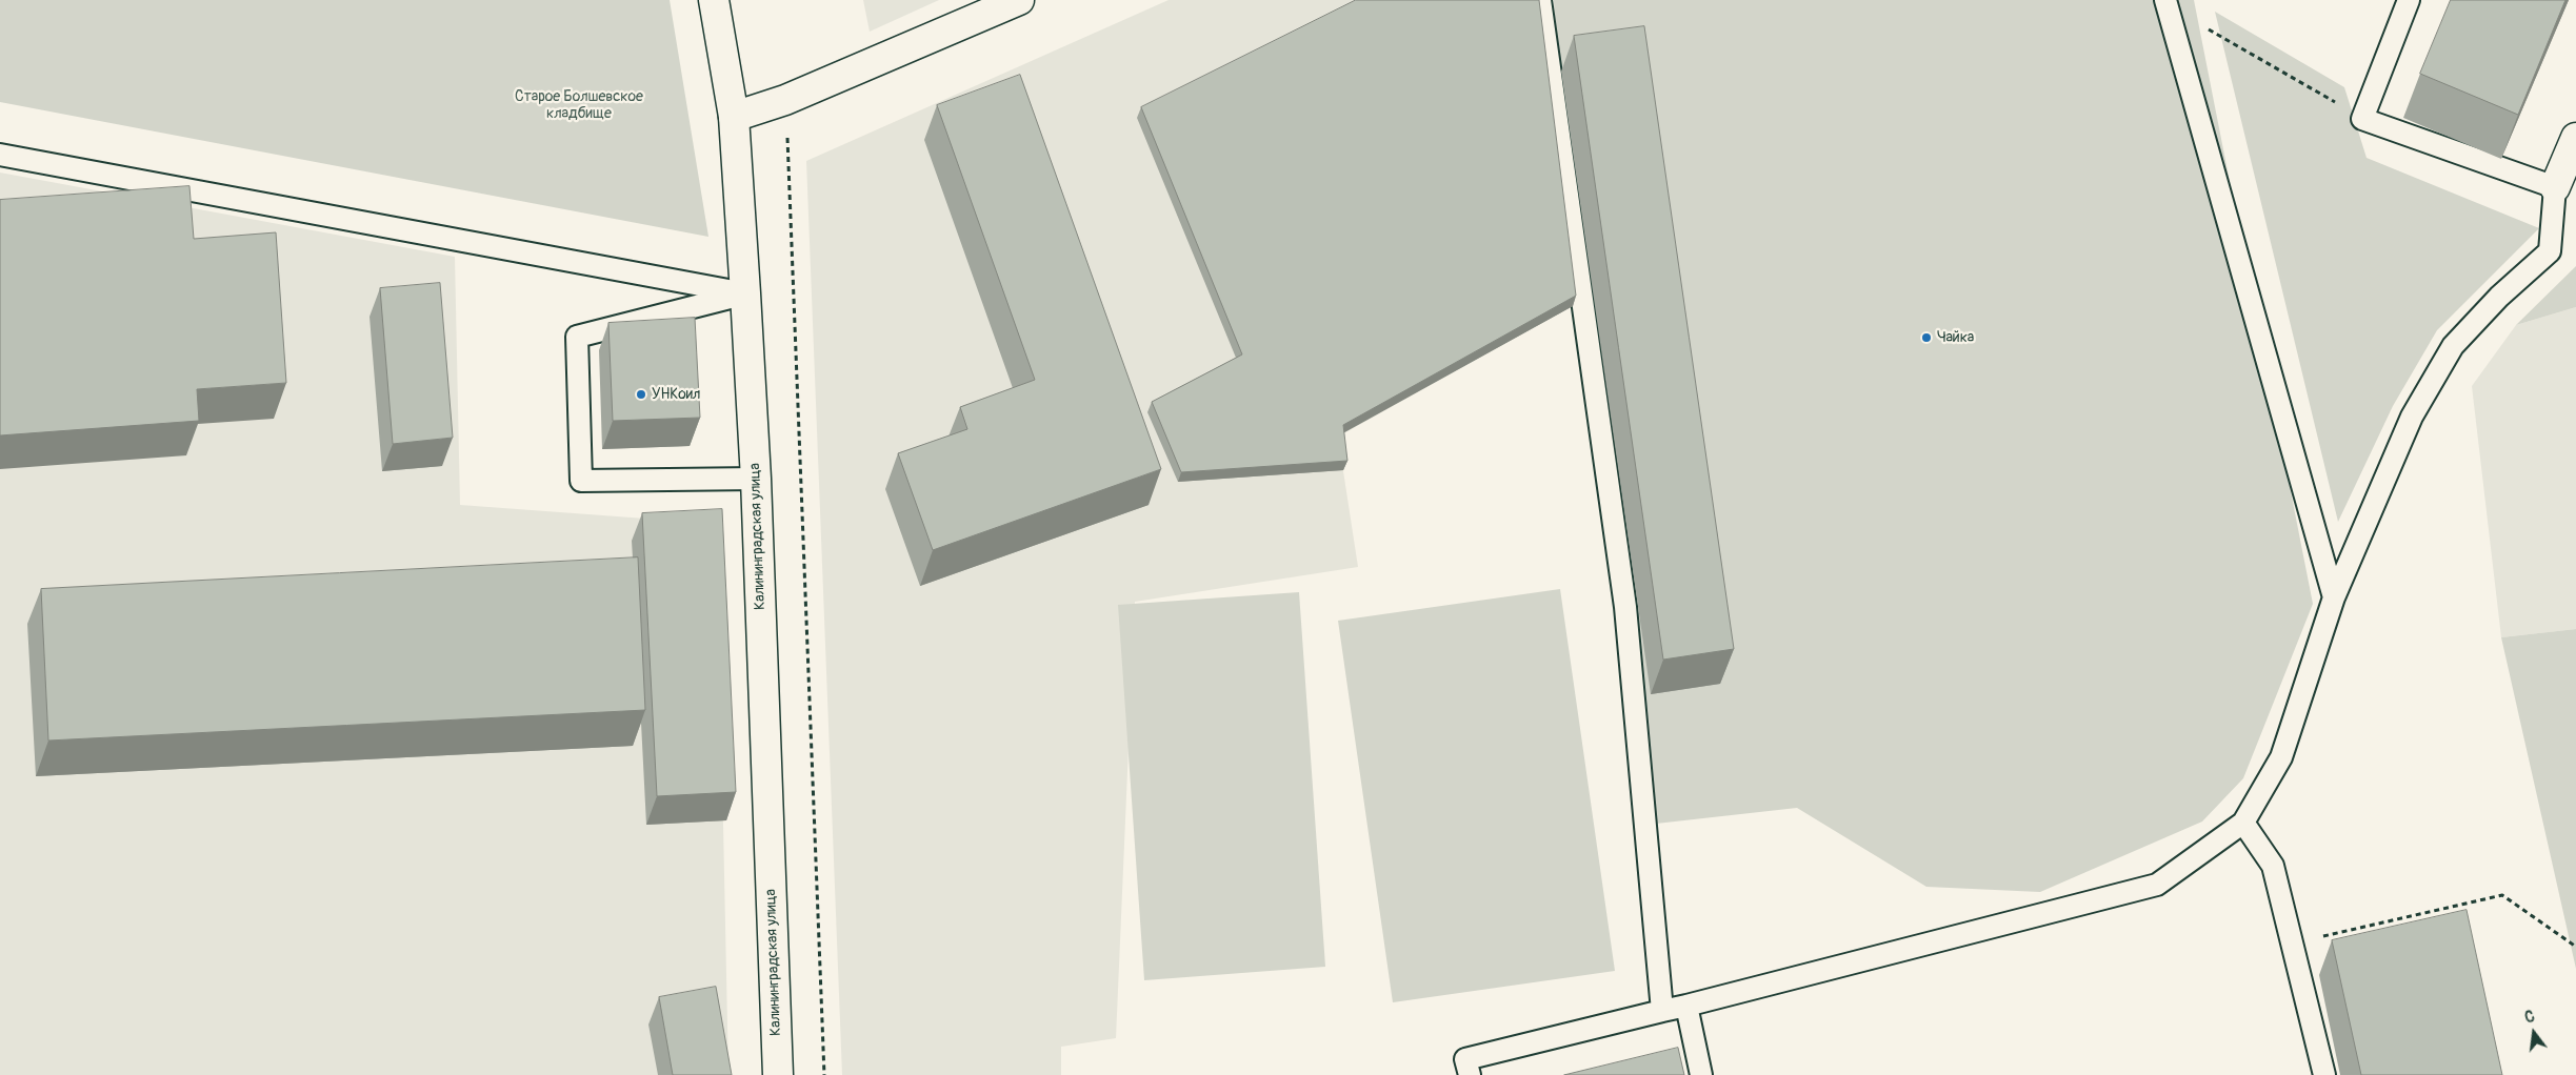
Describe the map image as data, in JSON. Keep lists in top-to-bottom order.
{
  "streets": {
    "street": ["Калининградская улица"]
  },
  "parks": ["Старое Болшевское кладбище"],
  "places": ["Чайка", "УНКоил"],
  "north": "top"
}
